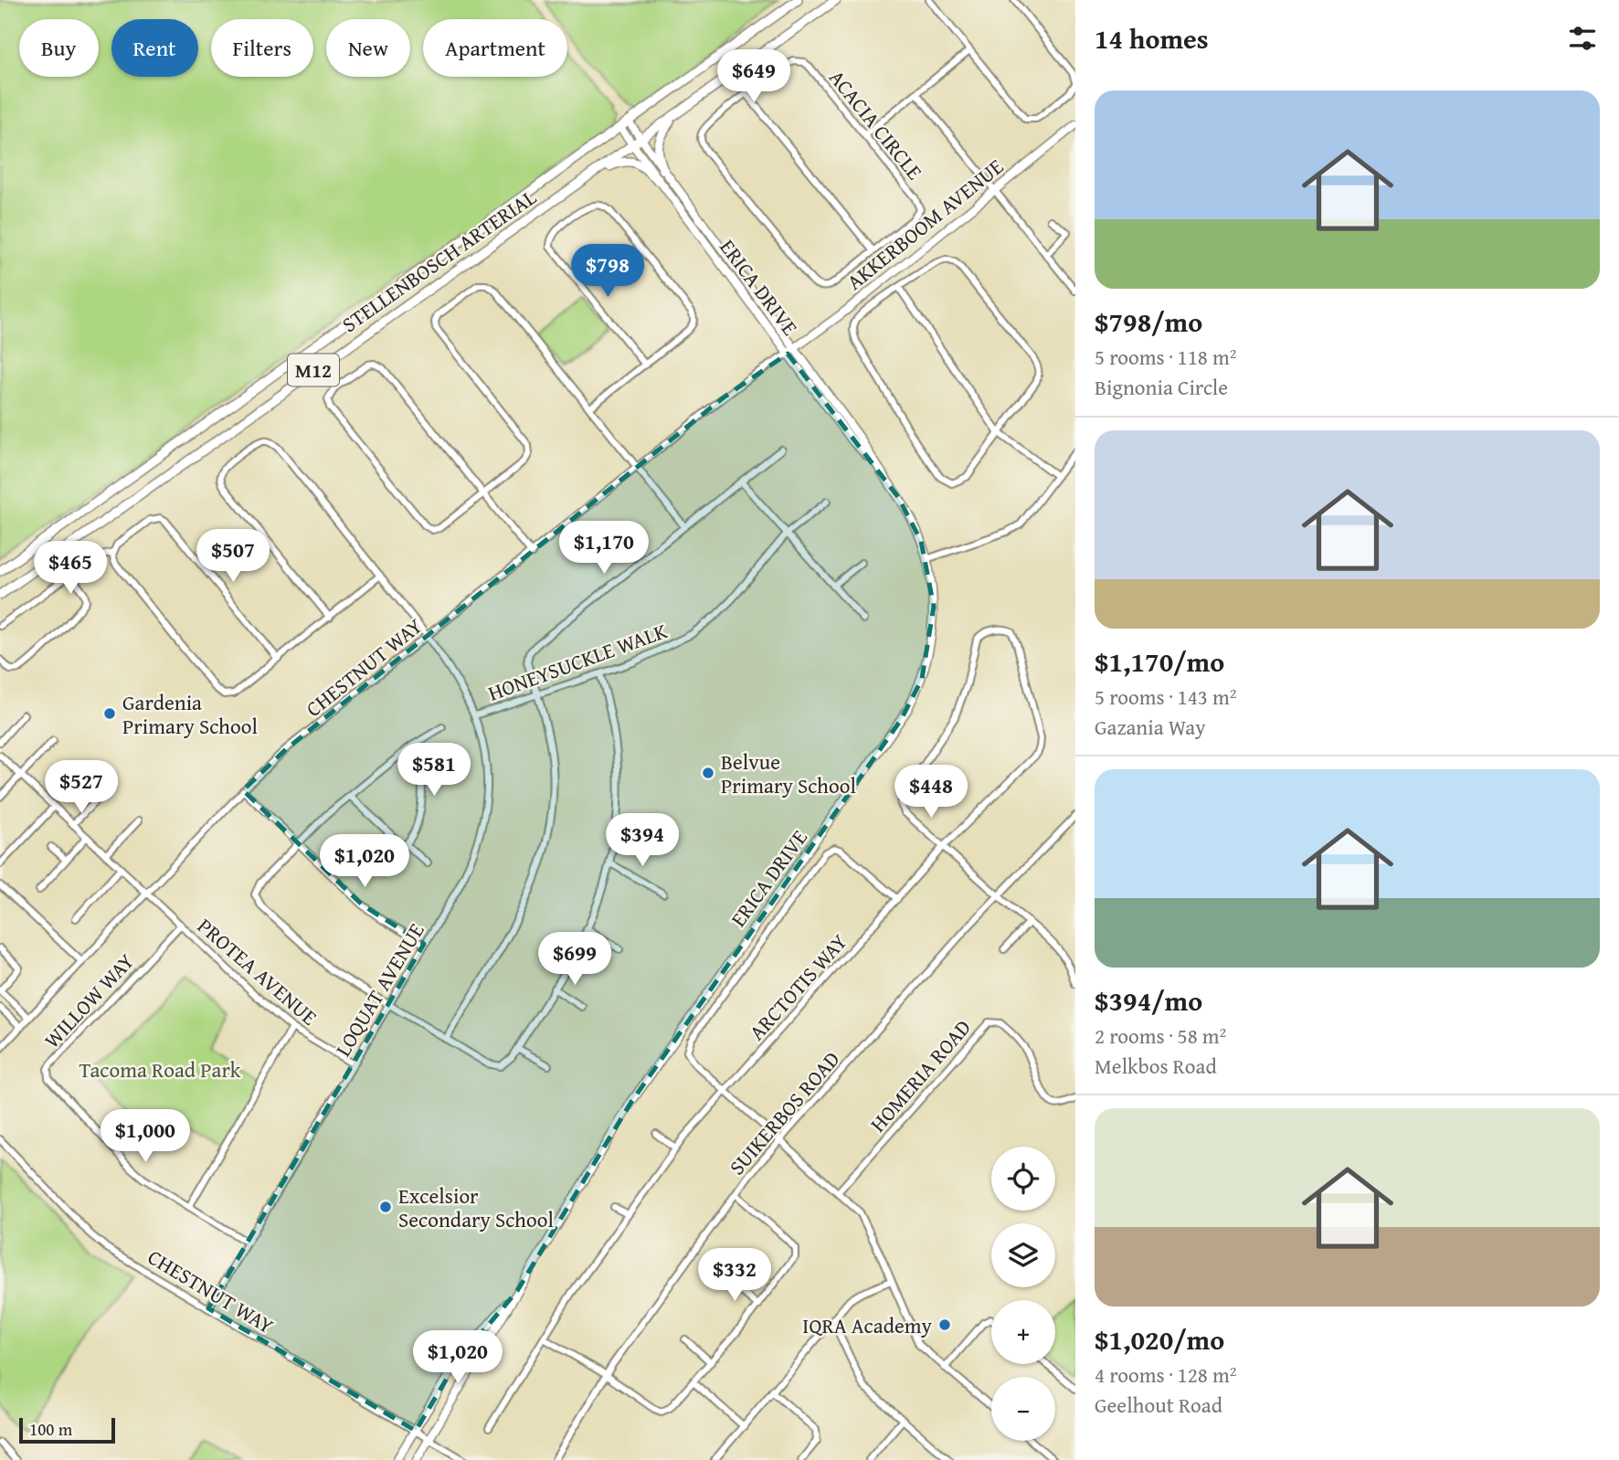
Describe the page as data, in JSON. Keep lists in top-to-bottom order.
{
  "streets": {
    "main road": [
      "AKKERBOOM AVENUE",
      "STELLENBOSCH ARTERIAL",
      "ERICA DRIVE",
      "M12"
    ],
    "street": [
      "ACACIA CIRCLE",
      "HONEYSUCKLE WALK",
      "CHESTNUT WAY",
      "PROTEA AVENUE",
      "ARCTOTIS WAY",
      "LOQUAT AVENUE",
      "WILLOW WAY",
      "HOMERIA ROAD",
      "SUIKERBOS ROAD"
    ]
  },
  "crossings": [
    ["AKKERBOOM AVENUE", "ERICA DRIVE"],
    ["AKKERBOOM AVENUE", "CHESTNUT WAY"],
    ["STELLENBOSCH ARTERIAL", "ERICA DRIVE"],
    ["ERICA DRIVE", "CHESTNUT WAY"],
    ["HONEYSUCKLE WALK", "LOQUAT AVENUE"],
    ["CHESTNUT WAY", "PROTEA AVENUE"],
    ["CHESTNUT WAY", "LOQUAT AVENUE"],
    ["PROTEA AVENUE", "LOQUAT AVENUE"],
    ["PROTEA AVENUE", "WILLOW WAY"],
    ["LOQUAT AVENUE", "WILLOW WAY"]
  ],
  "parks": ["Tacoma Road Park"],
  "places": [
    "Gardenia Primary School",
    "Belvue Primary School",
    "Excelsior Secondary School",
    "IQRA Academy"
  ],
  "scale_bar": "100 m",
  "page": {
    "heading": "14 homes",
    "chip": [
      "Buy",
      "Rent",
      "Filters",
      "New",
      "Apartment"
    ],
    "price": [
      "$649",
      "$798",
      "$1,170",
      "$507",
      "$465",
      "$581",
      "$527",
      "$448",
      "$394",
      "$1,020",
      "$699",
      "$1,000",
      "$332",
      "$1,020"
    ],
    "list": [
      {
        "name": "$798/mo",
        "note": "5 rooms · 118 m² · Bignonia Circle"
      },
      {
        "name": "$1,170/mo",
        "note": "5 rooms · 143 m² · Gazania Way"
      },
      {
        "name": "$394/mo",
        "note": "2 rooms · 58 m² · Melkbos Road"
      },
      {
        "name": "$1,020/mo",
        "note": "4 rooms · 128 m² · Geelhout Road"
      }
    ],
    "map_buttons": ["+", "−"],
    "scale": "100 m"
  }
}
